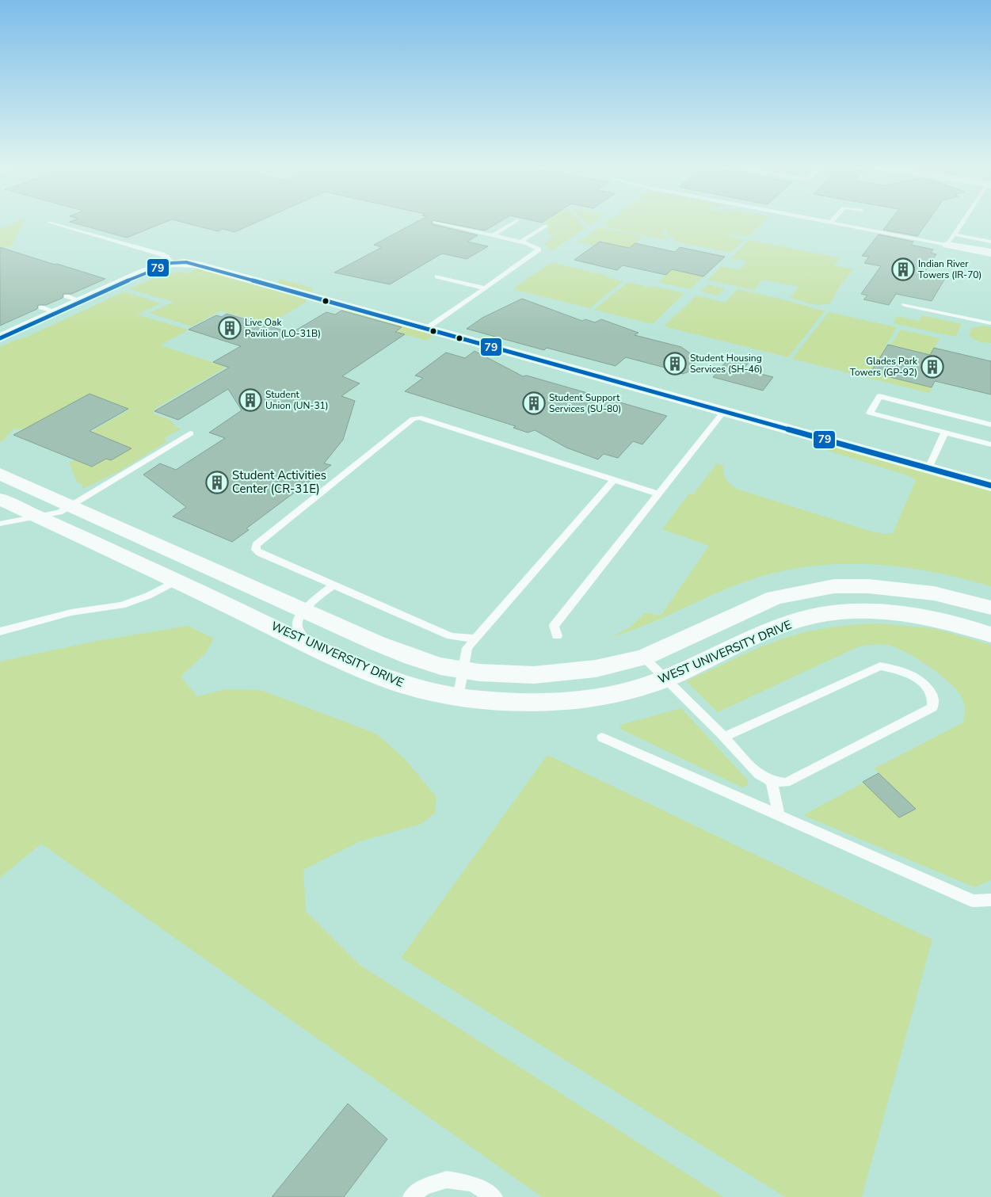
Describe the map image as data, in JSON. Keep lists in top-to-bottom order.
{
  "streets": {
    "street": ["WEST UNIVERSITY DRIVE"]
  },
  "places": {
    "building": [
      "Indian River Towers (IR-70)",
      "Live Oak Pavilion (LO-31B)",
      "Student Housing Services (SH-46)",
      "Glades Park Towers (GP-92)",
      "Student Union (UN-31)",
      "Student Support Services (SU-80)",
      "Student Activities Center (CR-31E)"
    ]
  },
  "lines": ["transit line 79"]
}
